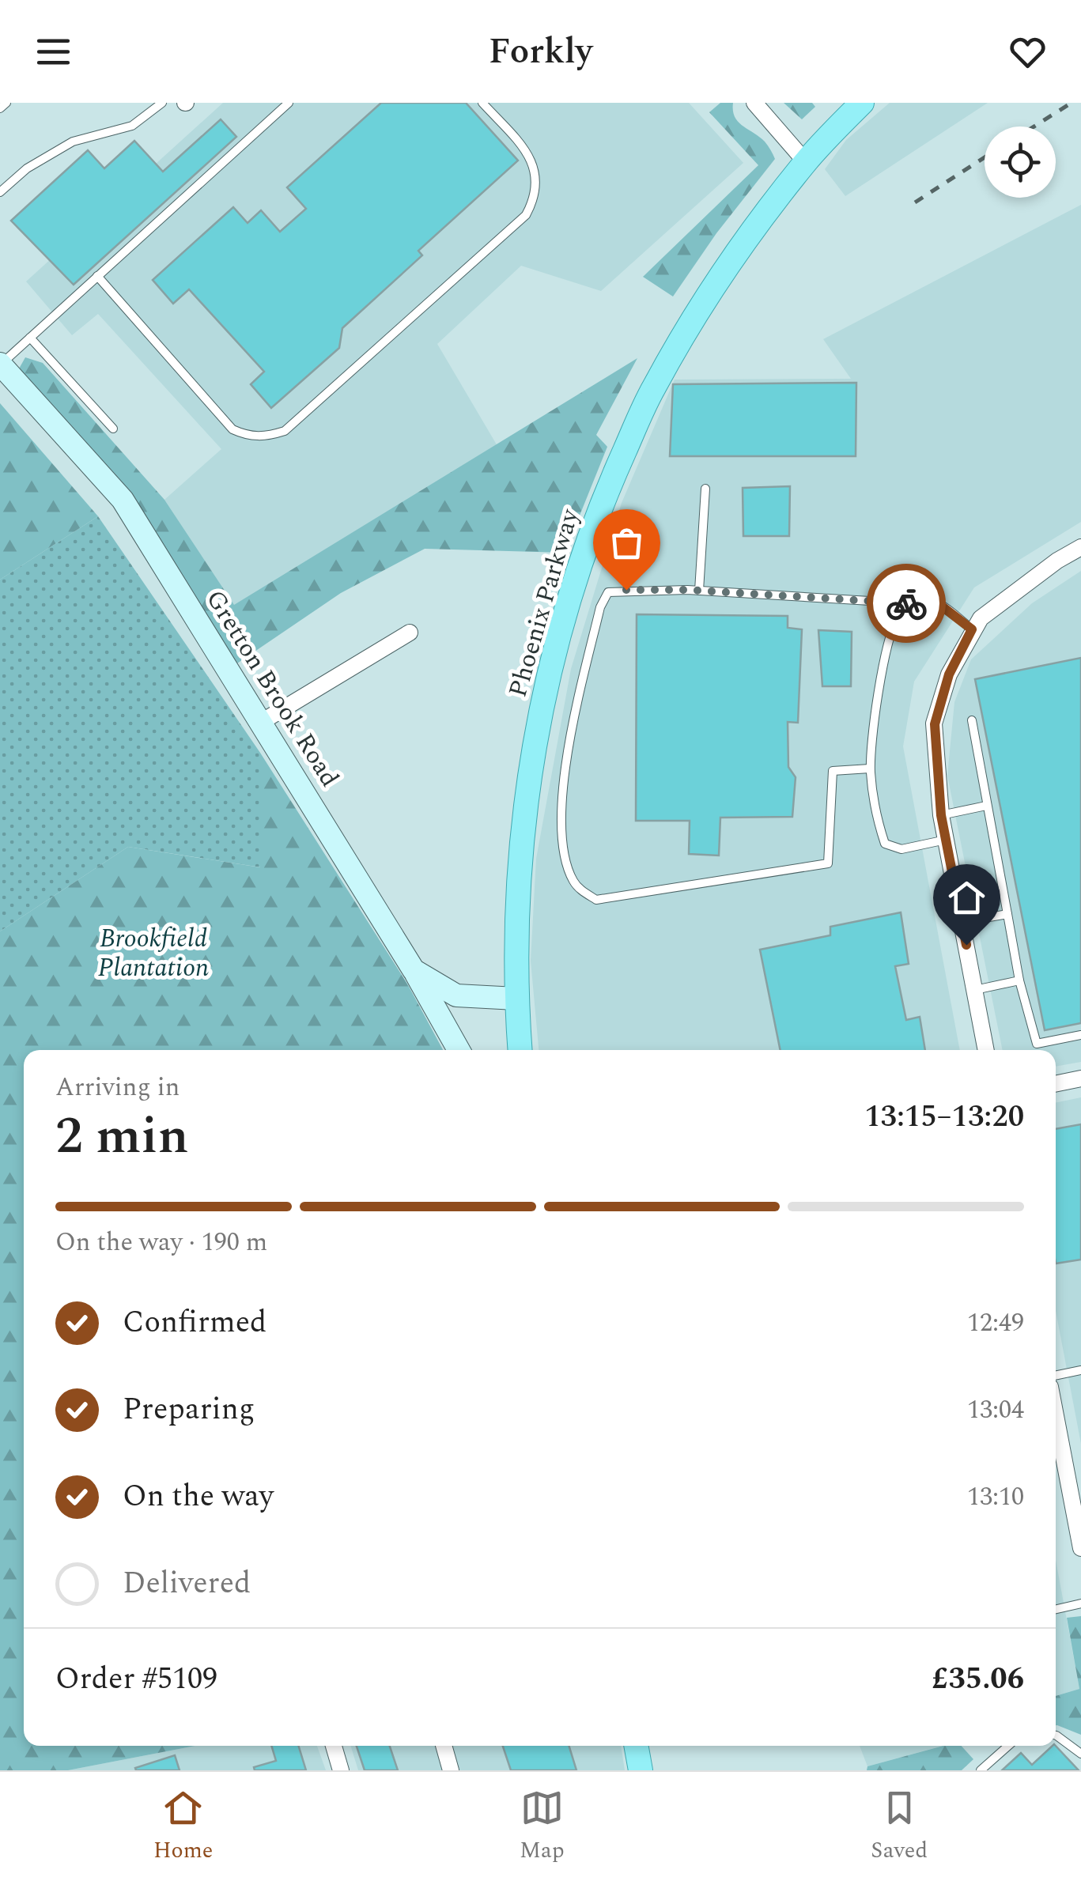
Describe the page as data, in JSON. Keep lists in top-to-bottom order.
{
  "streets": {
    "main road": ["Phoenix Parkway"],
    "street": ["Gretton Brook Road"]
  },
  "crossings": [
    ["Phoenix Parkway", "Gretton Brook Road"]
  ],
  "parks": ["Brookfield Plantation"],
  "page": {
    "header": "Forkly",
    "heading": ["2 min", "Arriving in", "13:15–13:20"],
    "panel": ["Order #5109", "£35.06"],
    "bar": "On the way · 190 m",
    "list": [
      ["Confirmed", "12:49"],
      ["Preparing", "13:04"],
      ["On the way", "13:10"],
      "Delivered"
    ],
    "tabs": ["Home", "Map", "Saved"]
  }
}
